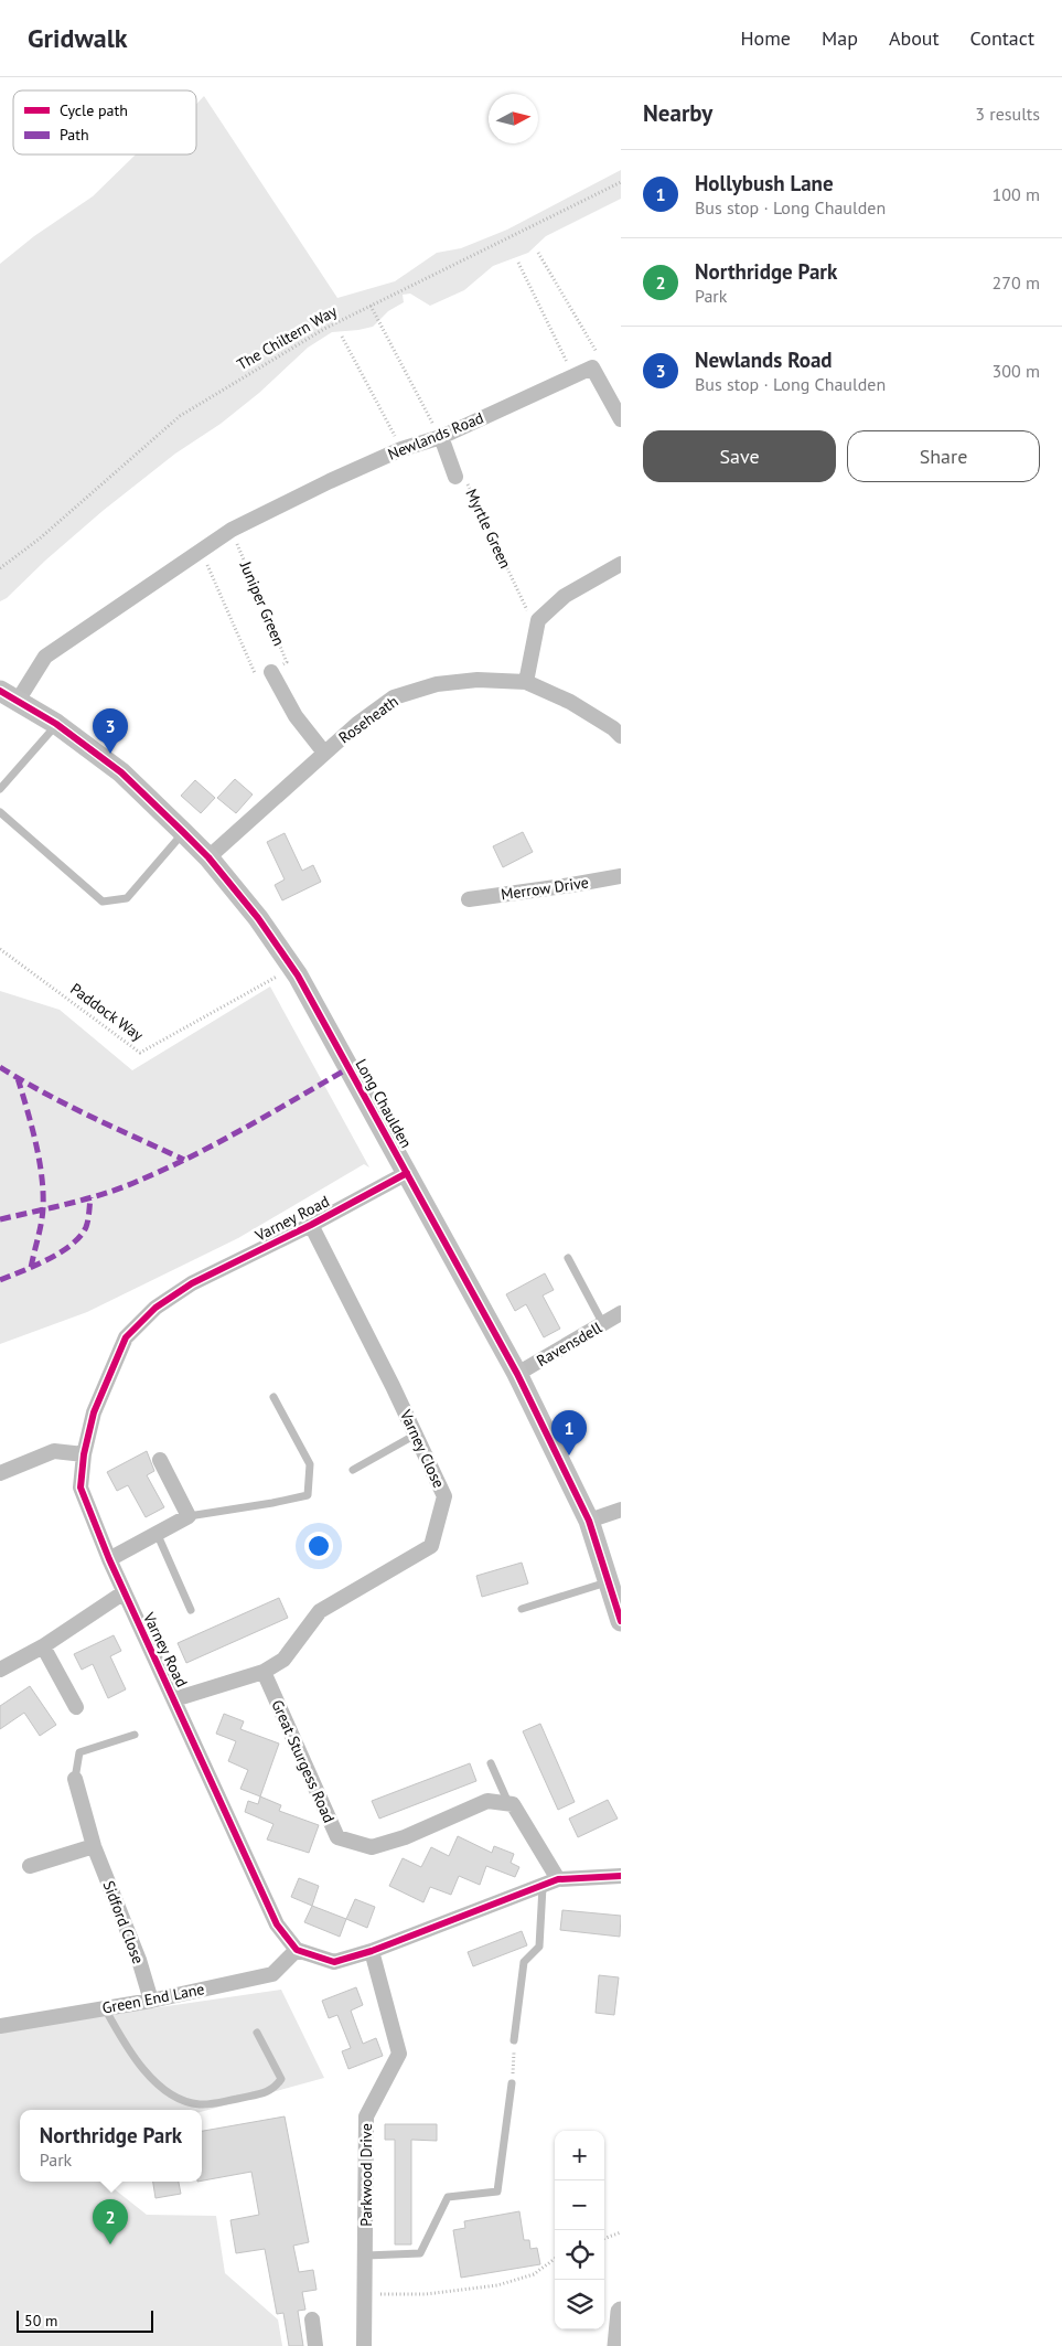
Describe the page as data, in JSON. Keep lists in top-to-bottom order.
{
  "streets": {
    "street": [
      "Newlands Road",
      "Myrtle Green",
      "Roseheath",
      "Merrow Drive",
      "Long Chaulden",
      "Varney Road",
      "Ravensdell",
      "Varney Close",
      "Great Sturgess Road",
      "Sidford Close",
      "Green End Lane",
      "Parkwood Drive"
    ],
    "path": ["The Chiltern Way", "Juniper Green", "Paddock Way"]
  },
  "crossings": [
    ["Newlands Road", "Myrtle Green"],
    ["Newlands Road", "Juniper Green"],
    ["Newlands Road", "Long Chaulden"],
    ["Roseheath", "Long Chaulden"],
    ["Paddock Way", "Long Chaulden"],
    ["Long Chaulden", "Varney Road"],
    ["Long Chaulden", "Ravensdell"],
    ["Varney Road", "Varney Close"],
    ["Varney Road", "Green End Lane"],
    ["Varney Close", "Great Sturgess Road"],
    ["Sidford Close", "Green End Lane"]
  ],
  "legend": ["Cycle path", "Path"],
  "scale_bar": "50 m",
  "north": "right",
  "page": {
    "header": "Gridwalk",
    "nav": [
      "Home",
      "Map",
      "About",
      "Contact"
    ],
    "heading": ["Nearby", "3 results"],
    "list": [
      {
        "mark": "1",
        "name": "Hollybush Lane",
        "note": "Bus stop · Long Chaulden",
        "value": "100 m"
      },
      {
        "mark": "2",
        "name": "Northridge Park",
        "note": "Park",
        "value": "270 m"
      },
      {
        "mark": "3",
        "name": "Newlands Road",
        "note": "Bus stop · Long Chaulden",
        "value": "300 m"
      }
    ],
    "buttons": ["Save", "Share"],
    "pins": ["3", "1", "2"],
    "popup": ["Northridge Park", "Park"],
    "map_buttons": ["+", "−"],
    "scale": "50 m"
  }
}
